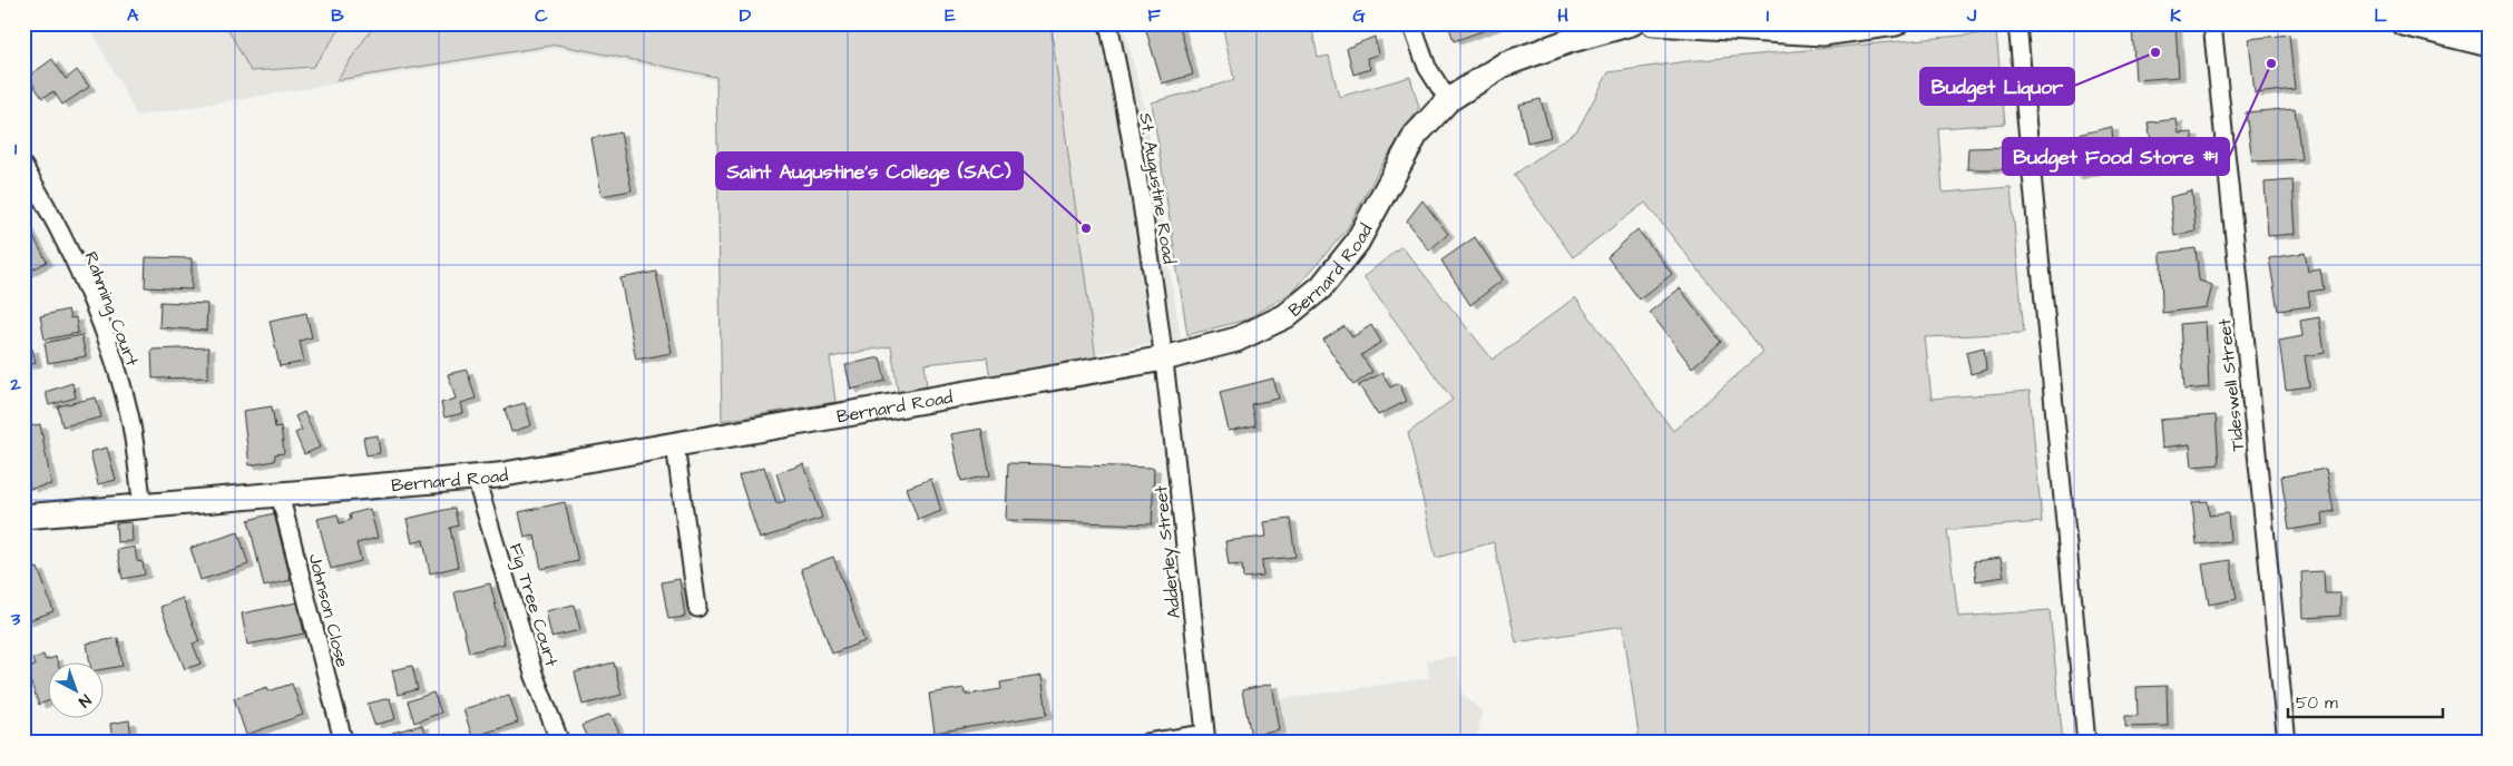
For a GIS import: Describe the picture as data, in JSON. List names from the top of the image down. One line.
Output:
{"streets":{"main road":["Bernard Road"],"street":["St. Augustine Road","Rahming Court","Tideswell Street","Adderley Street","Fig Tree Court","Johnson Close"]},"crossings":[["St. Augustine Road","Bernard Road"],["St. Augustine Road","Adderley Street"],["Bernard Road","Rahming Court"],["Bernard Road","Adderley Street"],["Bernard Road","Fig Tree Court"],["Bernard Road","Johnson Close"]],"places":["Budget Liquor","Budget Food Store #1","Saint Augustine's College (SAC)"],"scale_bar":"50 m","north":"bottom right","grid":{"columns":["A","B","C","D","E","F","G","H","I","J","K","L"],"rows":["1","2","3"]}}
